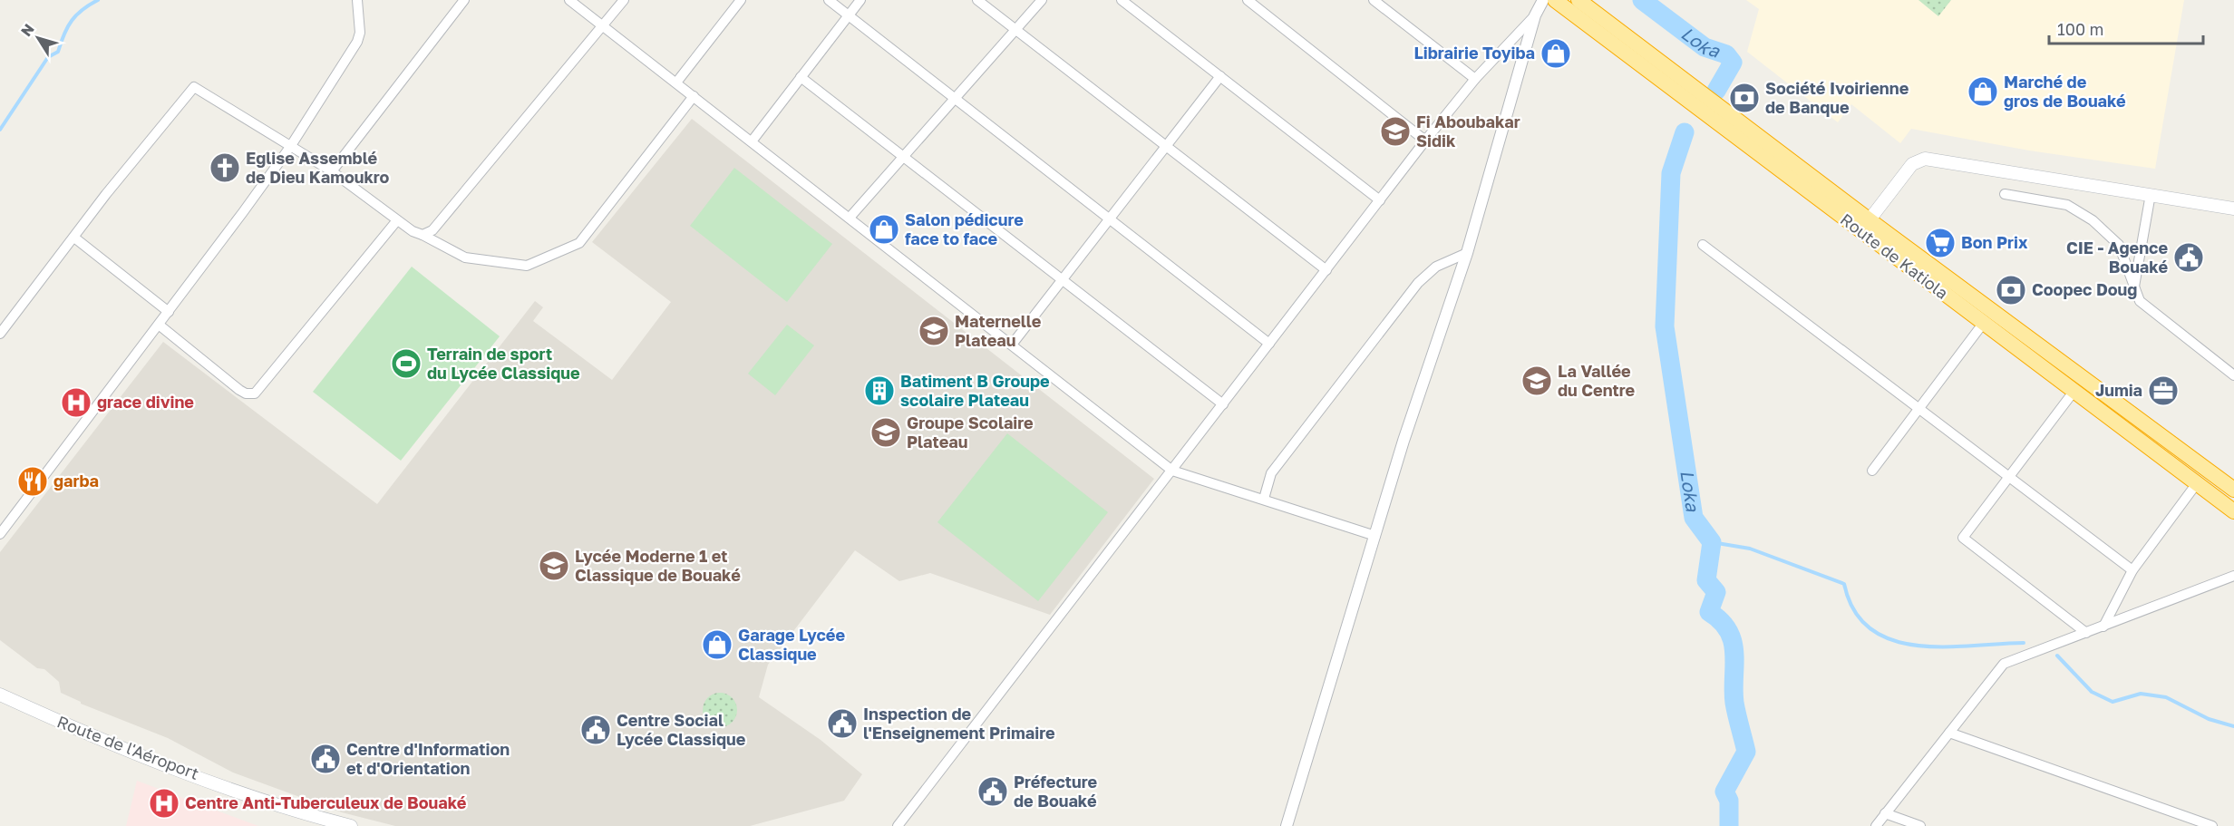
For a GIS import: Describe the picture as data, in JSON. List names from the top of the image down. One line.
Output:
{"streets":{"highway":["Route de Katiola"],"main road":["Route de l'Aéroport"]},"water":["Loka"],"places":{"shop":["Librairie Toyiba","Marché de gros de Bouaké","Salon pédicure face to face","Garage Lycée Classique"],"bank":["Société Ivoirienne de Banque","Coopec Doug"],"school or university":["Fi Aboubakar Sidik","Maternelle Plateau","La Vallée du Centre","Groupe Scolaire Plateau","Lycée Moderne 1 et Classique de Bouaké"],"church":["Eglise Assemblé de Dieu Kamoukro"],"supermarket":["Bon Prix"],"public building":["CIE - Agence Bouaké","Inspection de l'Enseignement Primaire","Centre Social Lycée Classique","Centre d'Information et d'Orientation","Préfecture de Bouaké"],"sports":["Terrain de sport du Lycée Classique"],"building":["Batiment B Groupe scolaire Plateau"],"office":["Jumia"],"hospital":["grace divine","Centre Anti-Tuberculeux de Bouaké"],"restaurant":["garba"]},"scale_bar":"100 m","north":"top left"}
